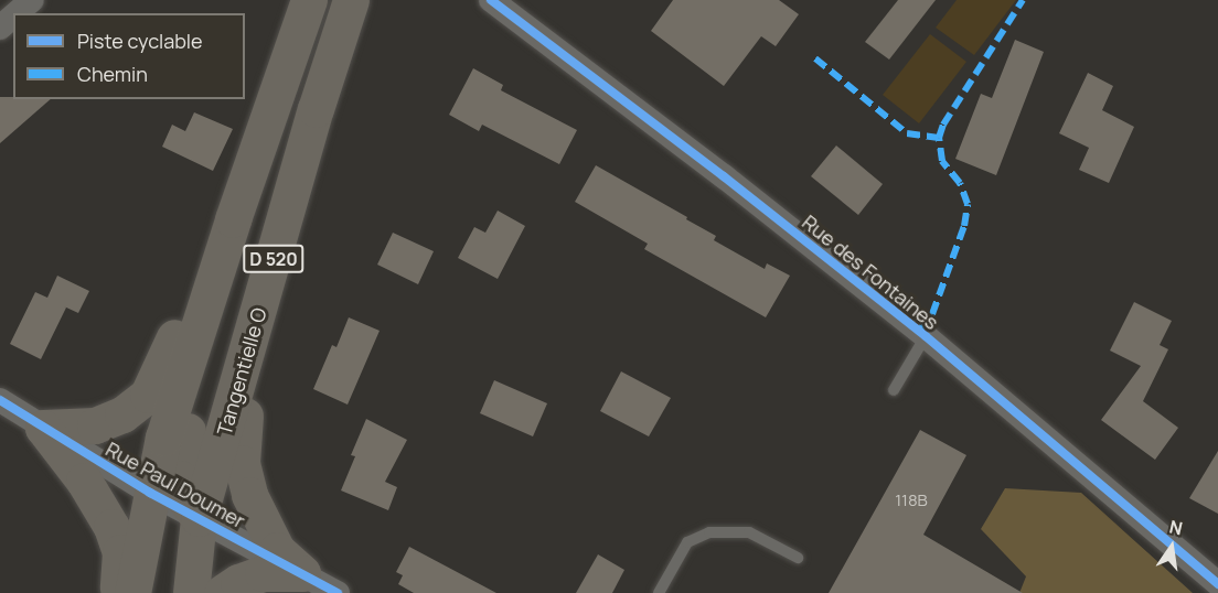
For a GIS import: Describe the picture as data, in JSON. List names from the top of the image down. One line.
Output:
{"streets":{"main road":["D 520","Tangentielle O"],"street":["Rue des Fontaines","Rue Paul Doumer"]},"crossings":[["D 520","Tangentielle O"],["D 520","Rue Paul Doumer"],["Tangentielle O","Rue Paul Doumer"]],"house_numbers":["118B"],"legend":["Piste cyclable","Chemin"],"north":"top"}
